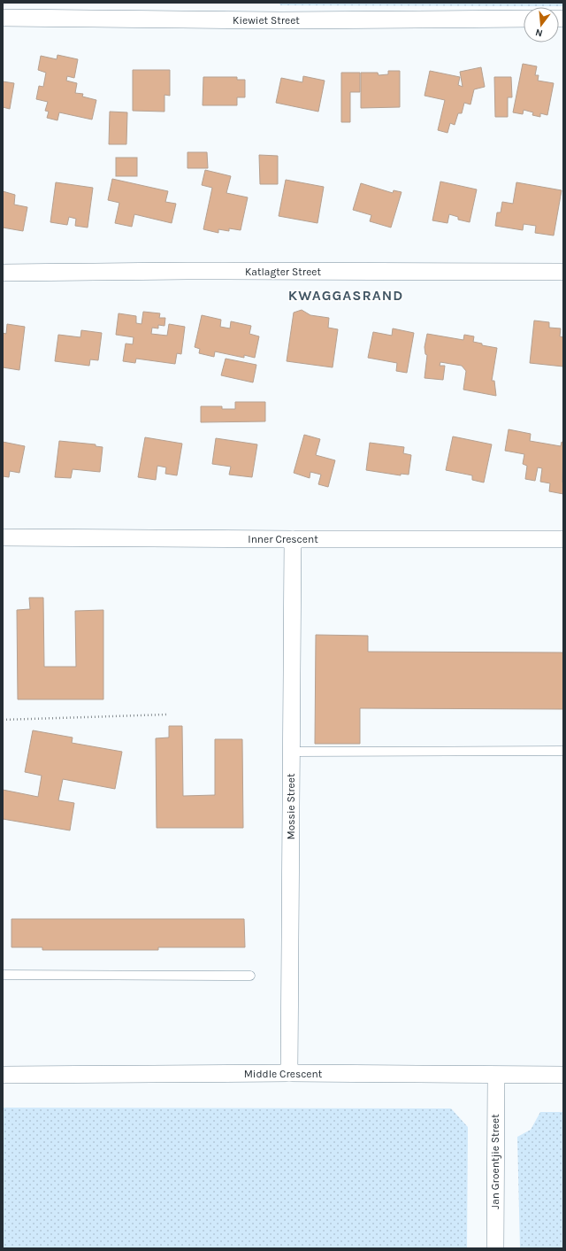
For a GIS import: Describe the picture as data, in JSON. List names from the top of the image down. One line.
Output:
{"streets":{"street":["Kiewiet Street","Katlagter Street","Inner Crescent","Mossie Street","Middle Crescent","Jan Groentjie Street"]},"crossings":[["Inner Crescent","Mossie Street"],["Mossie Street","Middle Crescent"],["Middle Crescent","Jan Groentjie Street"]],"districts":["KWAGGASRAND"],"north":"bottom"}
